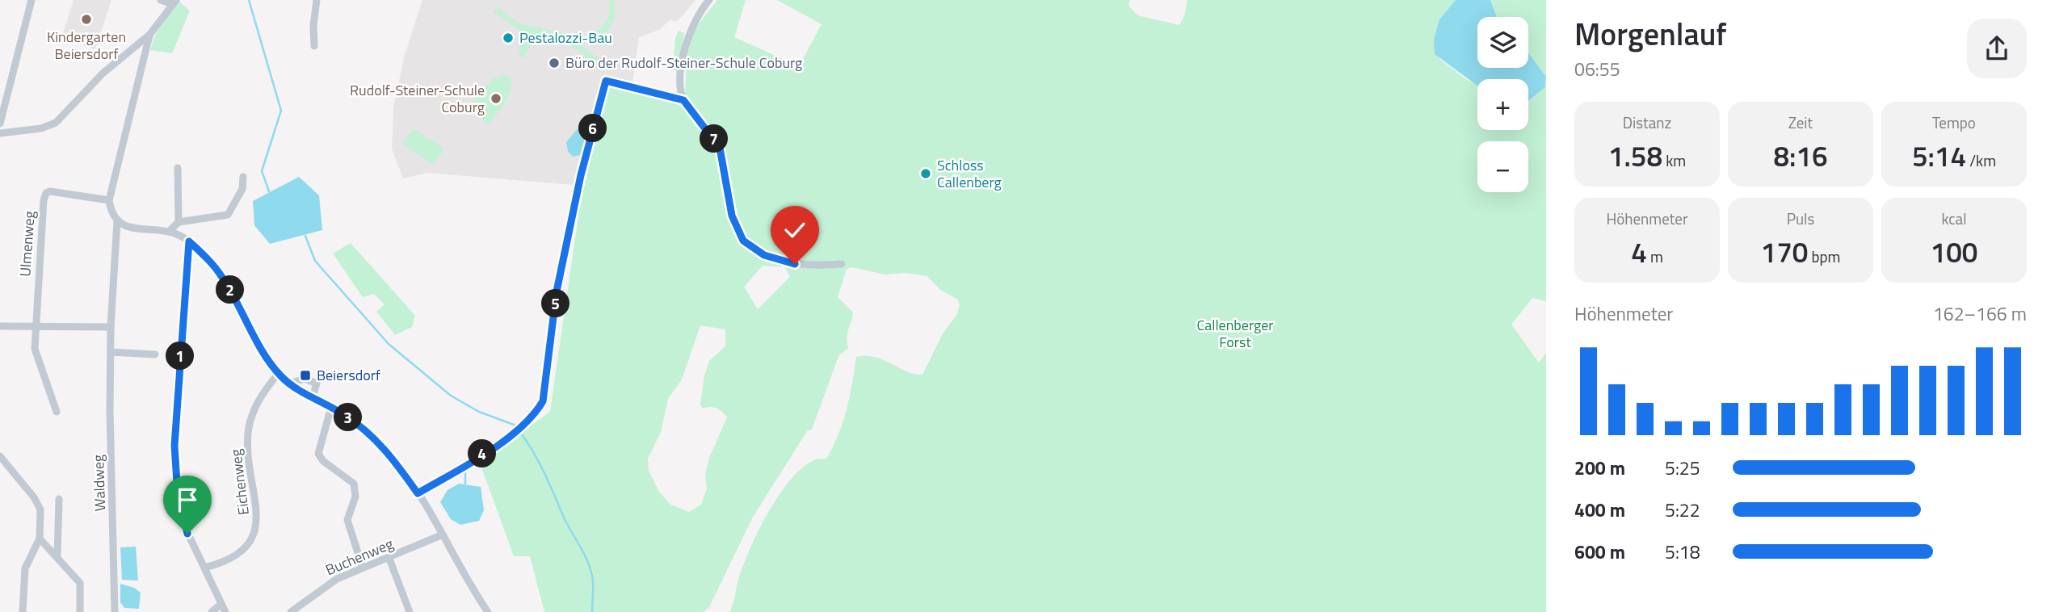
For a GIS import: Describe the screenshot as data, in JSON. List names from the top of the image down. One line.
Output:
{"streets":{"street":["Ulmenweg","Eichenweg","Waldweg","Buchenweg"]},"parks":["Callenberger Forst"],"places":{"other":["Kindergarten Beiersdorf","Pestalozzi-Bau","Büro der Rudolf-Steiner-Schule Coburg","Rudolf-Steiner-Schule Coburg","Schloss Callenberg"],"transit":["Beiersdorf"]},"page":{"heading":["Morgenlauf","06:55"],"map_buttons":["+","−"],"stats":[["Distanz","1.58 km"],["Zeit","8:16"],["Tempo","5:14 /km"],["Höhenmeter","4 m"],["Puls","170 bpm"],["kcal","100"]],"pins":["6","7","2","5","1","3","4"],"chart":["Höhenmeter","162–166 m"],"list":[{"name":"200 m","note":"5:25"},{"name":"400 m","note":"5:22"},{"name":"600 m","note":"5:18"}]}}
